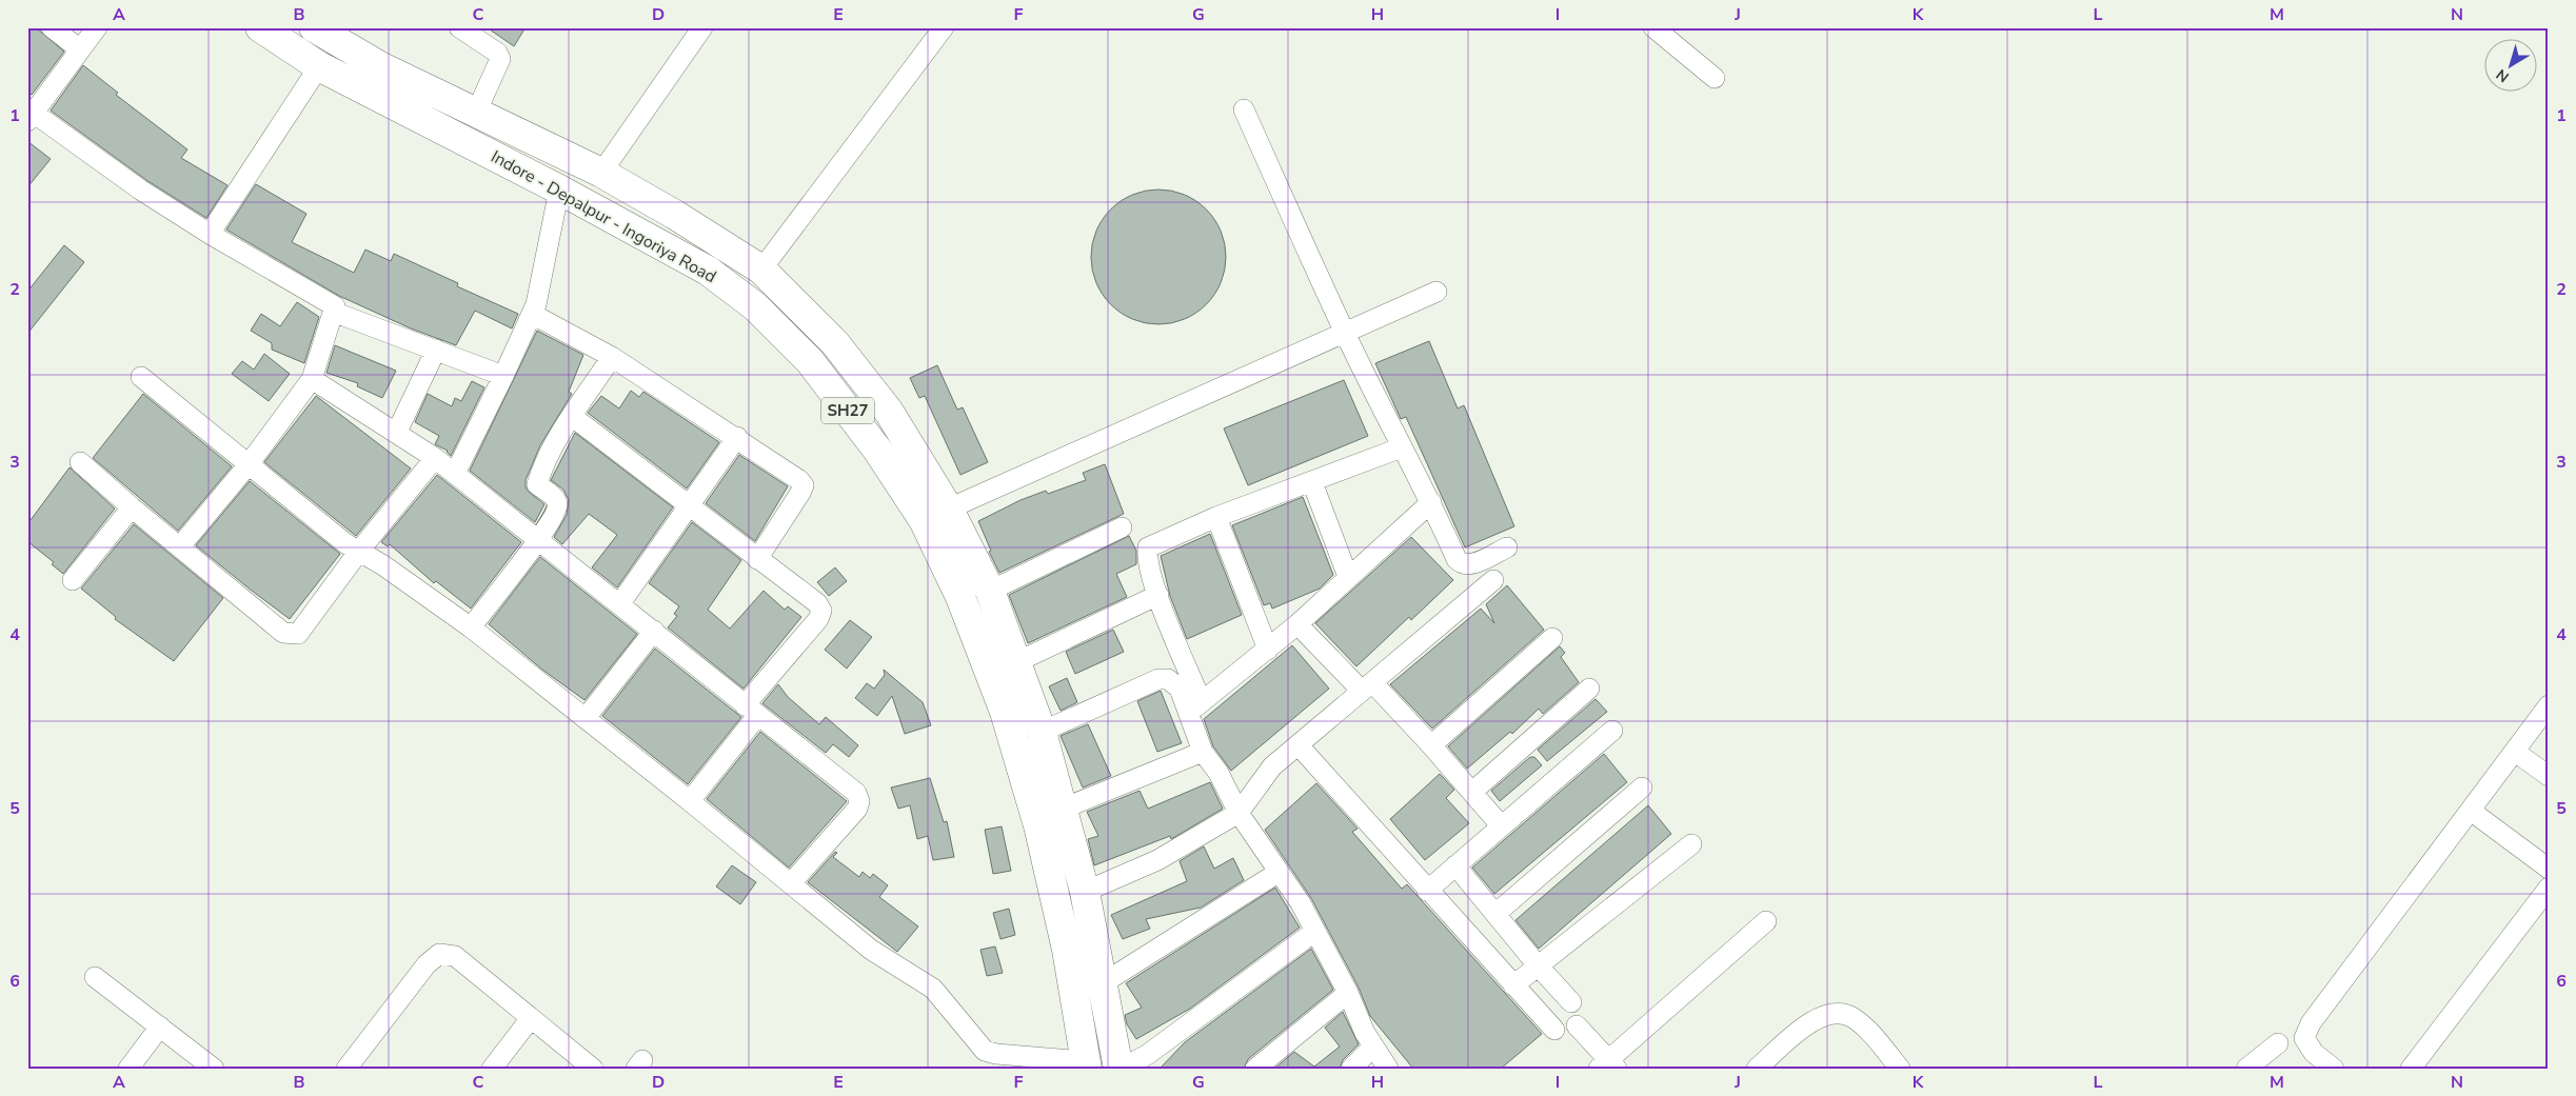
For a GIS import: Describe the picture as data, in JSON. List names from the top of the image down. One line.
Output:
{"streets":{"main road":["Indore - Depalpur - Ingoriya Road","SH27"]},"north":"bottom left","grid":{"columns":["A","B","C","D","E","F","G","H","I","J","K","L","M","N"],"rows":["1","2","3","4","5","6"]}}
